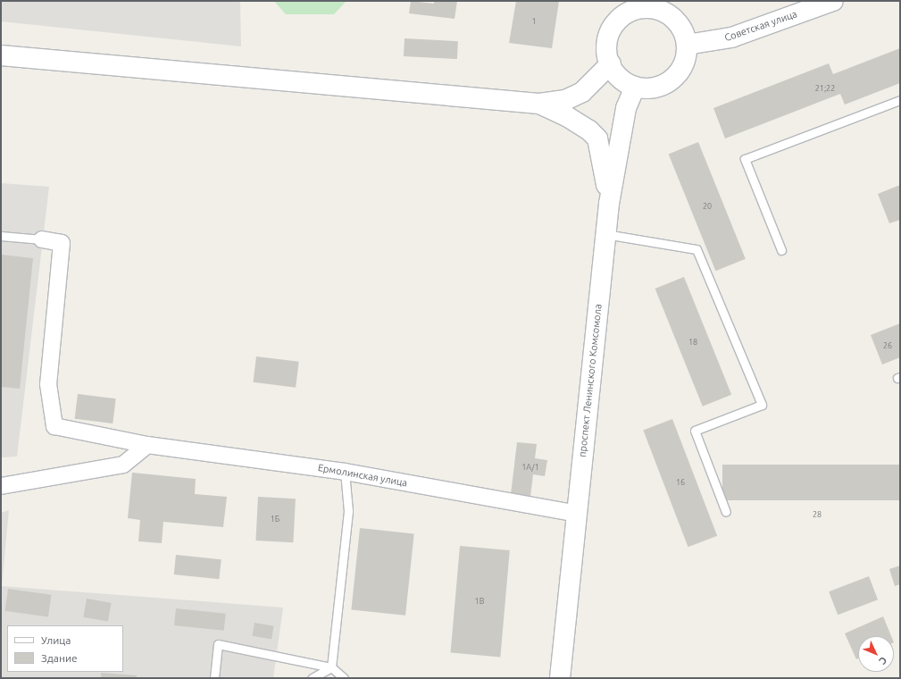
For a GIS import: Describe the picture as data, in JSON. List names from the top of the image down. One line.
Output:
{"streets":{"main road":["Советская улица","проспект Ленинского Комсомола"],"street":["Ермолинская улица"]},"crossings":[["Советская улица","проспект Ленинского Комсомола"],["проспект Ленинского Комсомола","Ермолинская улица"]],"house_numbers":["1","21;22","20","18","26","1А/1","16","28","1Б","1В"],"legend":["Улица","Здание"],"north":"bottom right"}
